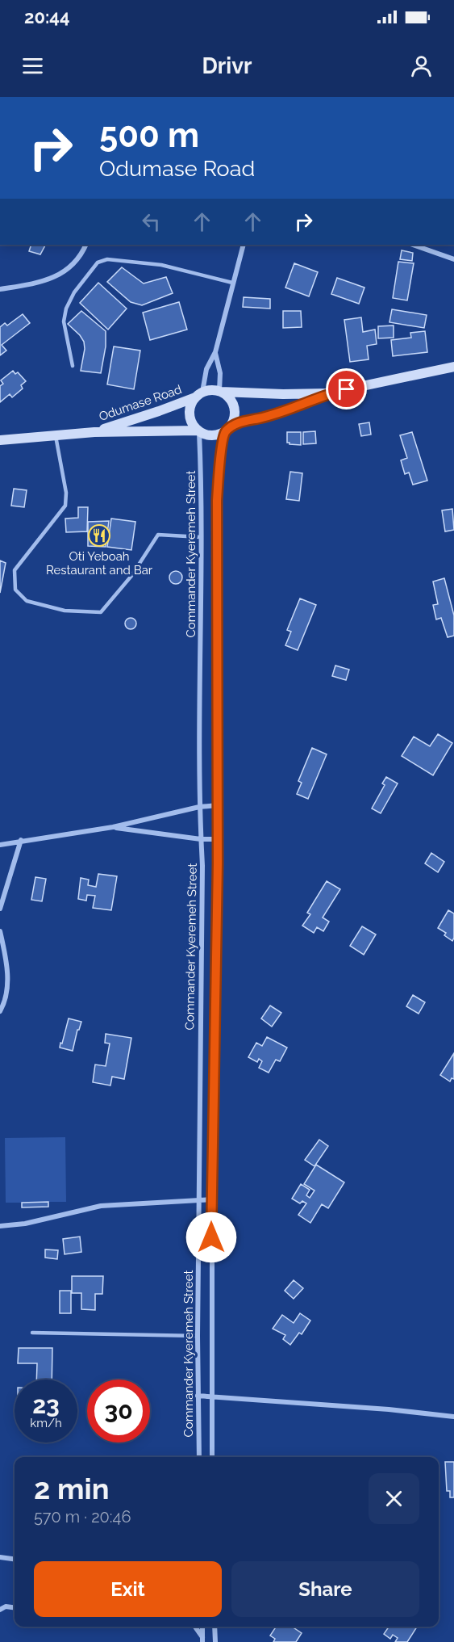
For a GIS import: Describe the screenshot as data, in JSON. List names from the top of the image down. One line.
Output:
{"streets":{"main road":["Odumase Road"],"street":["Commander Kyeremeh Street"]},"crossings":[["Odumase Road","Commander Kyeremeh Street"]],"places":{"restaurant":["Oti Yeboah Restaurant and Bar"]},"page":{"status":"20:44","header":"Drivr","turn":["500 m","Odumase Road"],"speed":"23 km/h","limit":"30","heading":["2 min","570 m · 20:46"],"buttons":["Exit","Share"]}}
